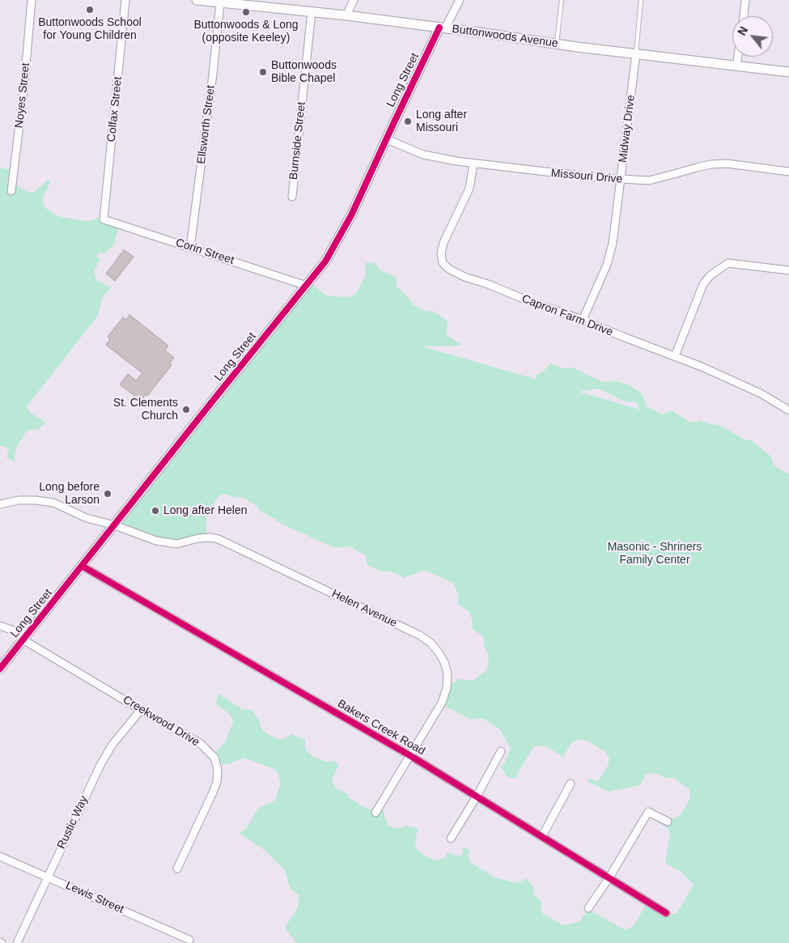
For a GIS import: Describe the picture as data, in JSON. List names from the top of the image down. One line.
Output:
{"streets":{"street":["Buttonwoods Avenue","Long Street","Noyes Street","Colfax Street","Ellsworth Street","Midway Drive","Burnside Street","Missouri Drive","Corin Street","Capron Farm Drive","Helen Avenue","Creekwood Drive","Bakers Creek Road","Rustic Way","Lewis Street"]},"crossings":[["Buttonwoods Avenue","Long Street"],["Buttonwoods Avenue","Ellsworth Street"],["Buttonwoods Avenue","Midway Drive"],["Buttonwoods Avenue","Burnside Street"],["Long Street","Missouri Drive"],["Long Street","Corin Street"],["Long Street","Helen Avenue"],["Long Street","Creekwood Drive"],["Long Street","Bakers Creek Road"],["Colfax Street","Corin Street"],["Ellsworth Street","Corin Street"],["Midway Drive","Missouri Drive"],["Midway Drive","Capron Farm Drive"],["Missouri Drive","Capron Farm Drive"],["Helen Avenue","Bakers Creek Road"],["Creekwood Drive","Rustic Way"],["Rustic Way","Lewis Street"]],"parks":["Masonic - Shriners Family Center"],"places":["Buttonwoods School for Young Children","Buttonwoods & Long (opposite Keeley)","Buttonwoods Bible Chapel","Long after Missouri","St. Clements Church","Long before Larson","Long after Helen"],"north":"top left"}
